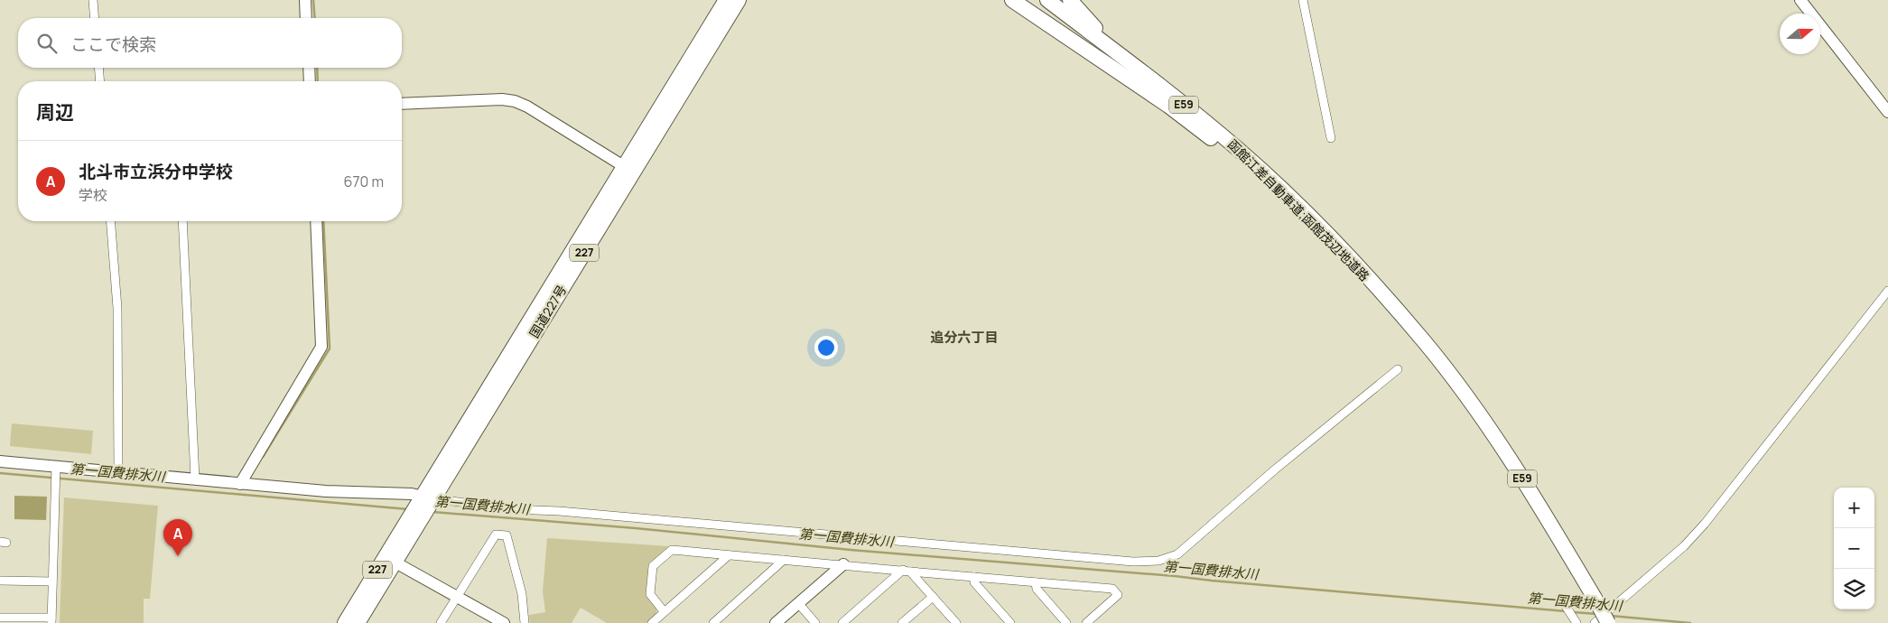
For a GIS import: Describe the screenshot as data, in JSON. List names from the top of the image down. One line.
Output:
{"streets":{"highway":["E59","函館江差自動車道;函館茂辺地道路","227","国道227号"]},"districts":["追分六丁目"],"water":["第一国費排水川"],"north":"right","page":{"search":"ここで検索","heading":"周辺","list":[{"mark":"A","name":"北斗市立浜分中学校","note":"学校","value":"670 m"}],"map_buttons":["+","−"],"pins":"A"}}
